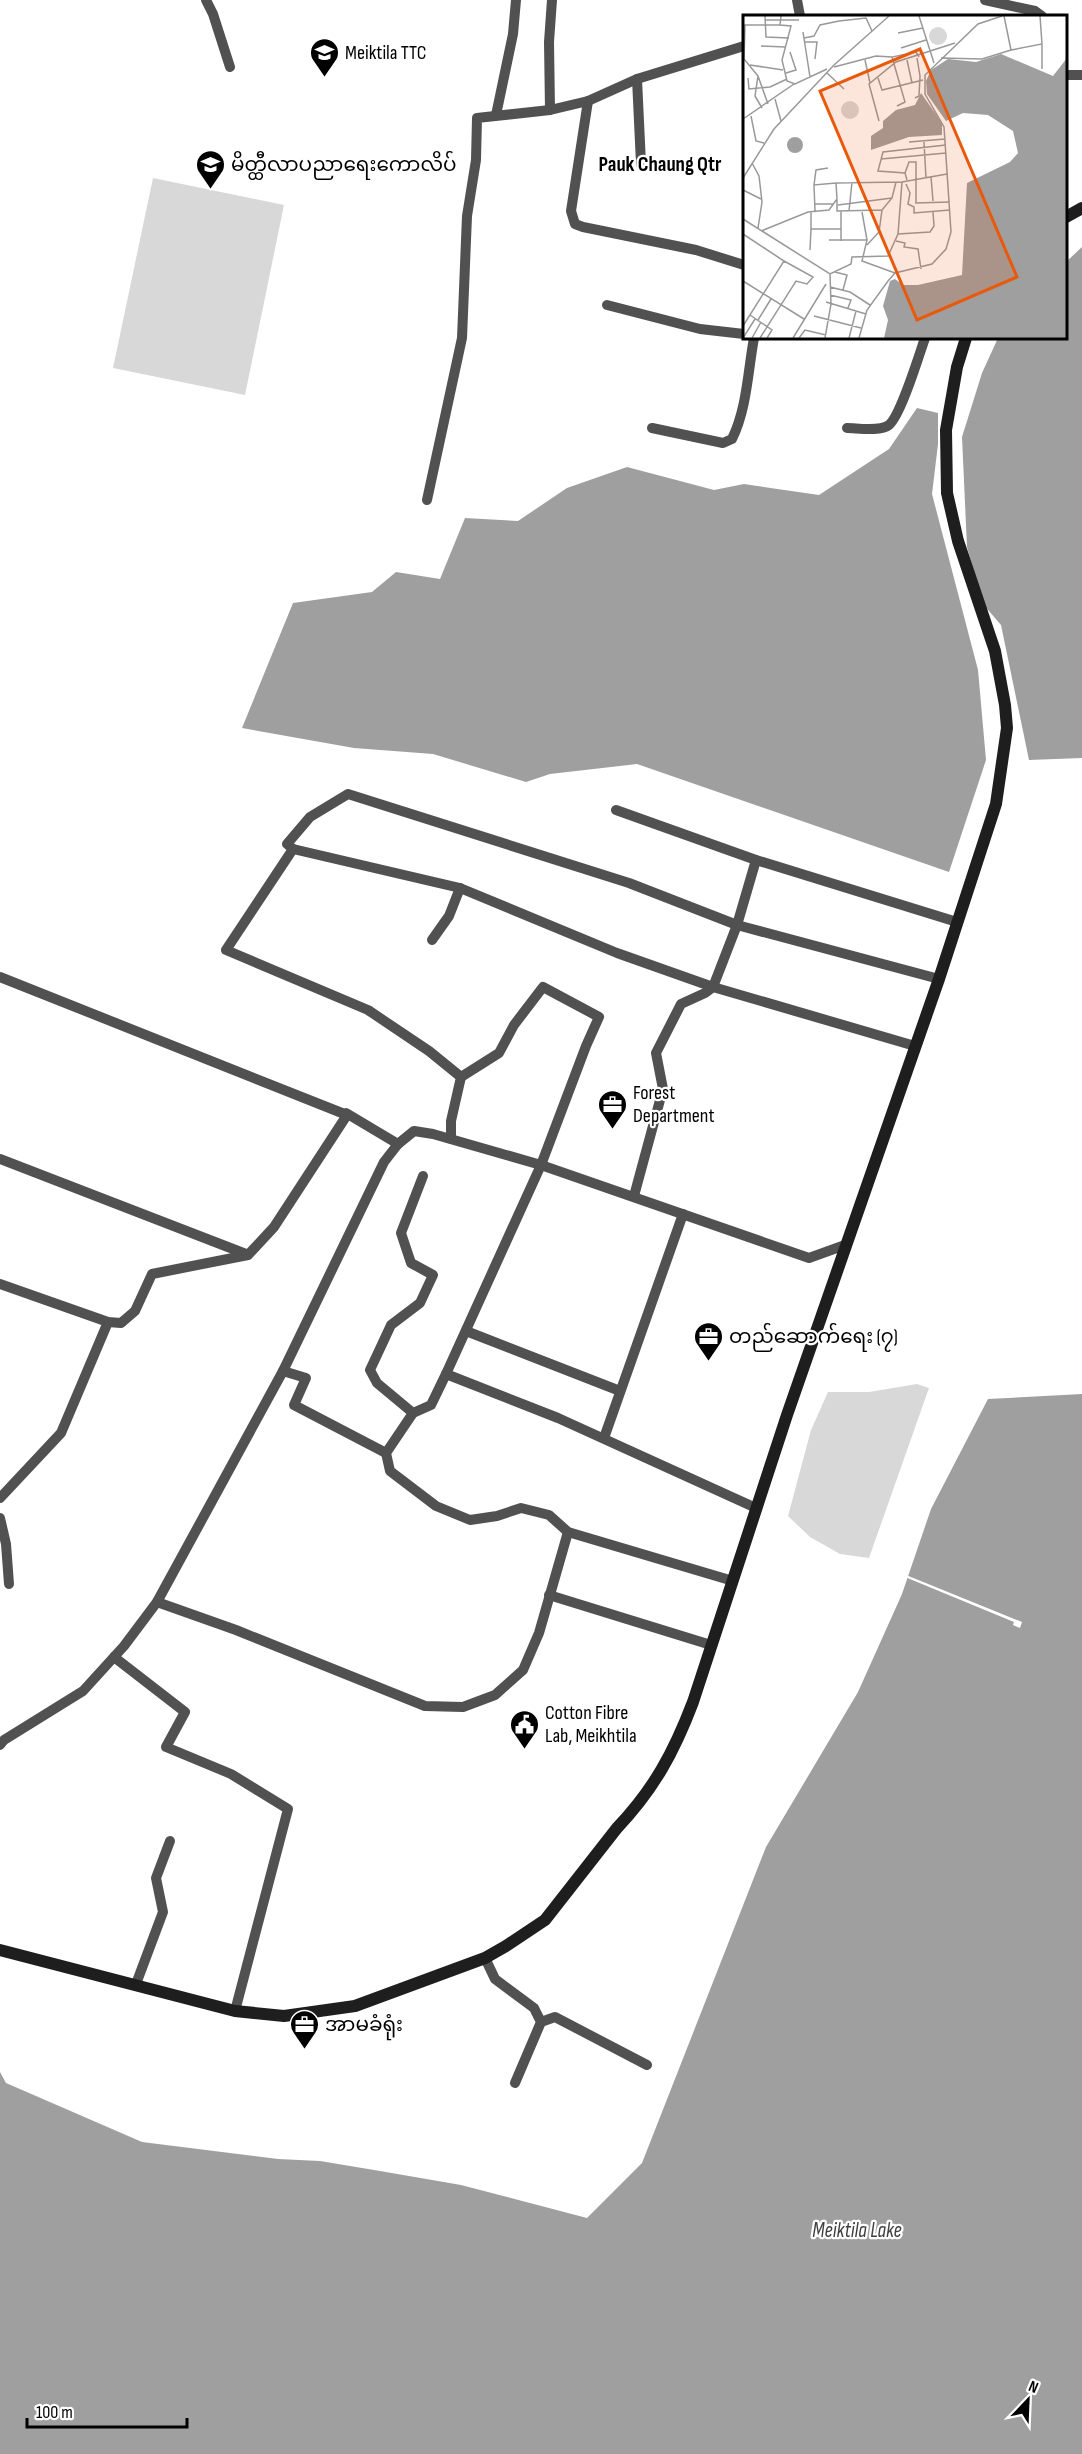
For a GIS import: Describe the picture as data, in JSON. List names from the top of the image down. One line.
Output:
{"districts":["Pauk Chaung Qtr"],"water":["Meiktila Lake"],"places":{"school or university":["Meiktila TTC","မိတ္ထီလာပညာရေးကောလိပ်"],"office":["Forest Department","တည်ဆောက်ရေး (၇)","အာမခံရုံး"],"public building":["Cotton Fibre Lab, Meikhtila"]},"scale_bar":"100 m","north":"top right"}
